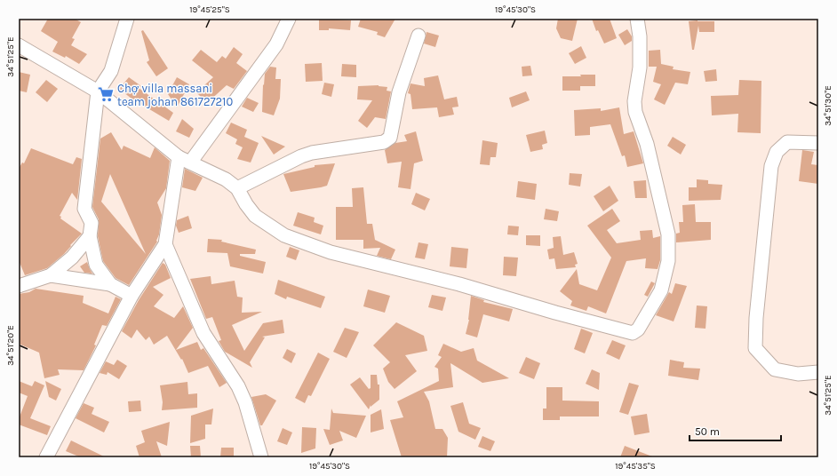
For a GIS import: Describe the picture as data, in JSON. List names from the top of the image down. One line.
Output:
{"places":{"supermarket":["Chợ villa massani team johan 861727210"]},"scale_bar":"50 m","coordinates":["19°45'25\"S","19°45'30\"S","34°51'25\"E","34°51'30\"E","34°51'20\"E","19°45'35\"S"]}
